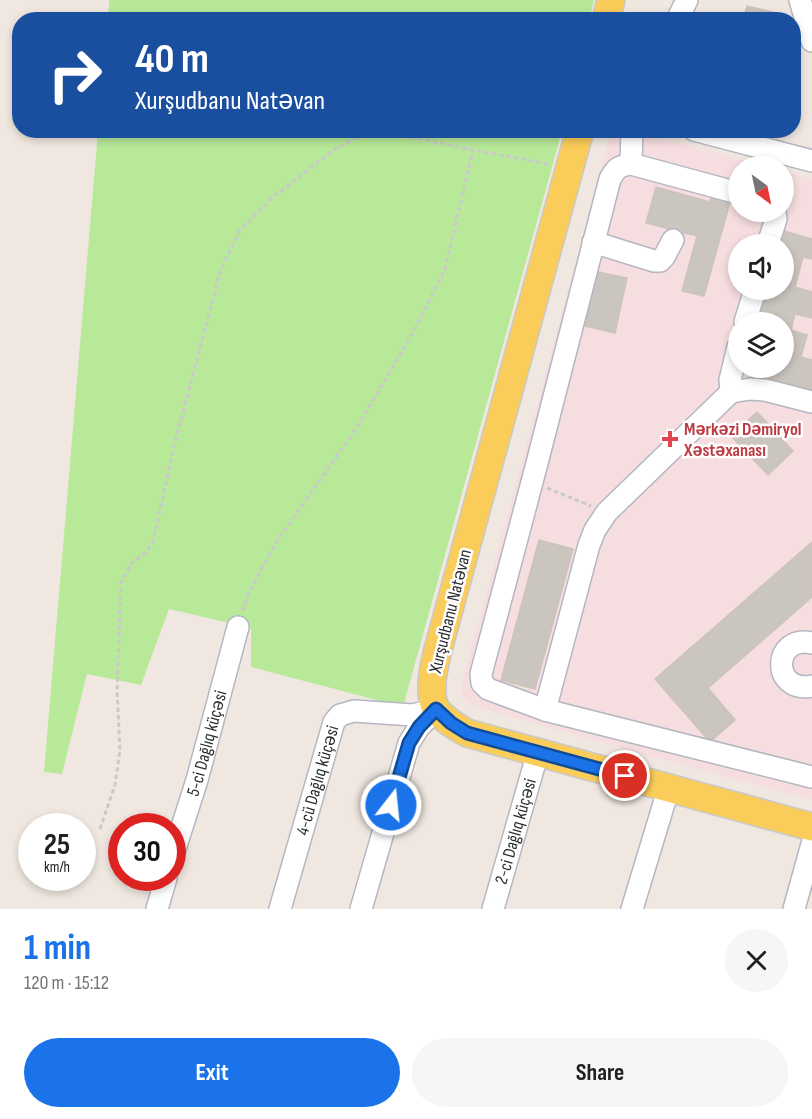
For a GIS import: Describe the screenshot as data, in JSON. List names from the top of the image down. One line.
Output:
{"streets":{"main road":["Xurşudbanu Natəvan"],"street":["5-ci Dağlıq küçəsi","4-cü Dağlıq küçəsi","2-ci Dağlıq küçəsi"]},"crossings":[["Xurşudbanu Natəvan","4-cü Dağlıq küçəsi"]],"places":{"health":["Mərkəzi Dəmiryol Xəstəxanası"]},"north":"bottom right","page":{"turn":["40 m","Xurşudbanu Natəvan"],"speed":"25 km/h","limit":"30","heading":["1 min","120 m · 15:12"],"buttons":["Exit","Share"]}}
